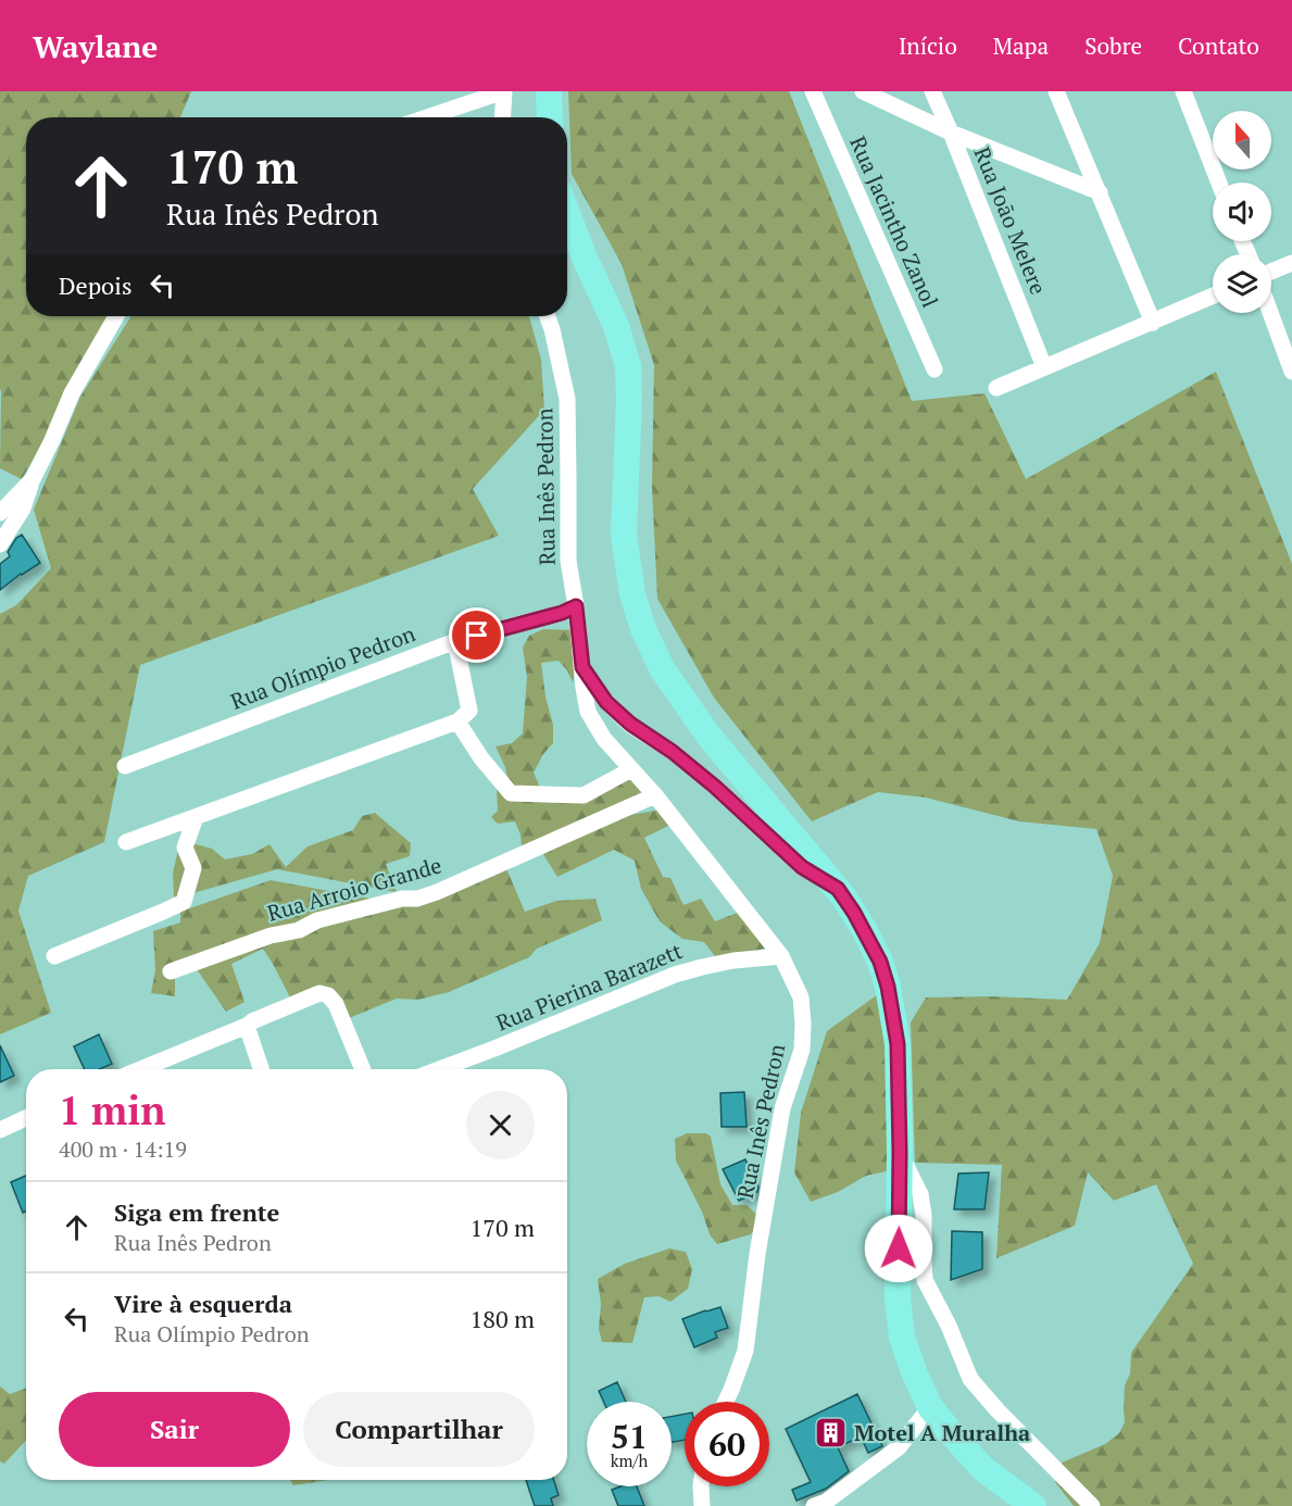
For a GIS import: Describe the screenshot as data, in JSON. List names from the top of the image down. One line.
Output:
{"streets":{"street":["Rua João Melere","Rua Jacintho Zanol","Rua Inês Pedron","Rua Olímpio Pedron","Rua Arroio Grande","Rua Pierina Barazett"]},"crossings":[["Rua Inês Pedron","Rua Olímpio Pedron"],["Rua Inês Pedron","Rua Arroio Grande"],["Rua Inês Pedron","Rua Pierina Barazett"]],"places":{"building":["Motel A Muralha"]},"north":"top","page":{"header":"Waylane","nav":["Início","Mapa","Sobre","Contato"],"turn":["170 m","Rua Inês Pedron"],"then":"Depois","heading":["1 min","400 m · 14:19"],"list":[{"name":"Siga em frente","note":"Rua Inês Pedron","value":"170 m"},{"name":"Vire à esquerda","note":"Rua Olímpio Pedron","value":"180 m"}],"buttons":["Sair","Compartilhar"],"speed":"51 km/h","limit":"60"}}
